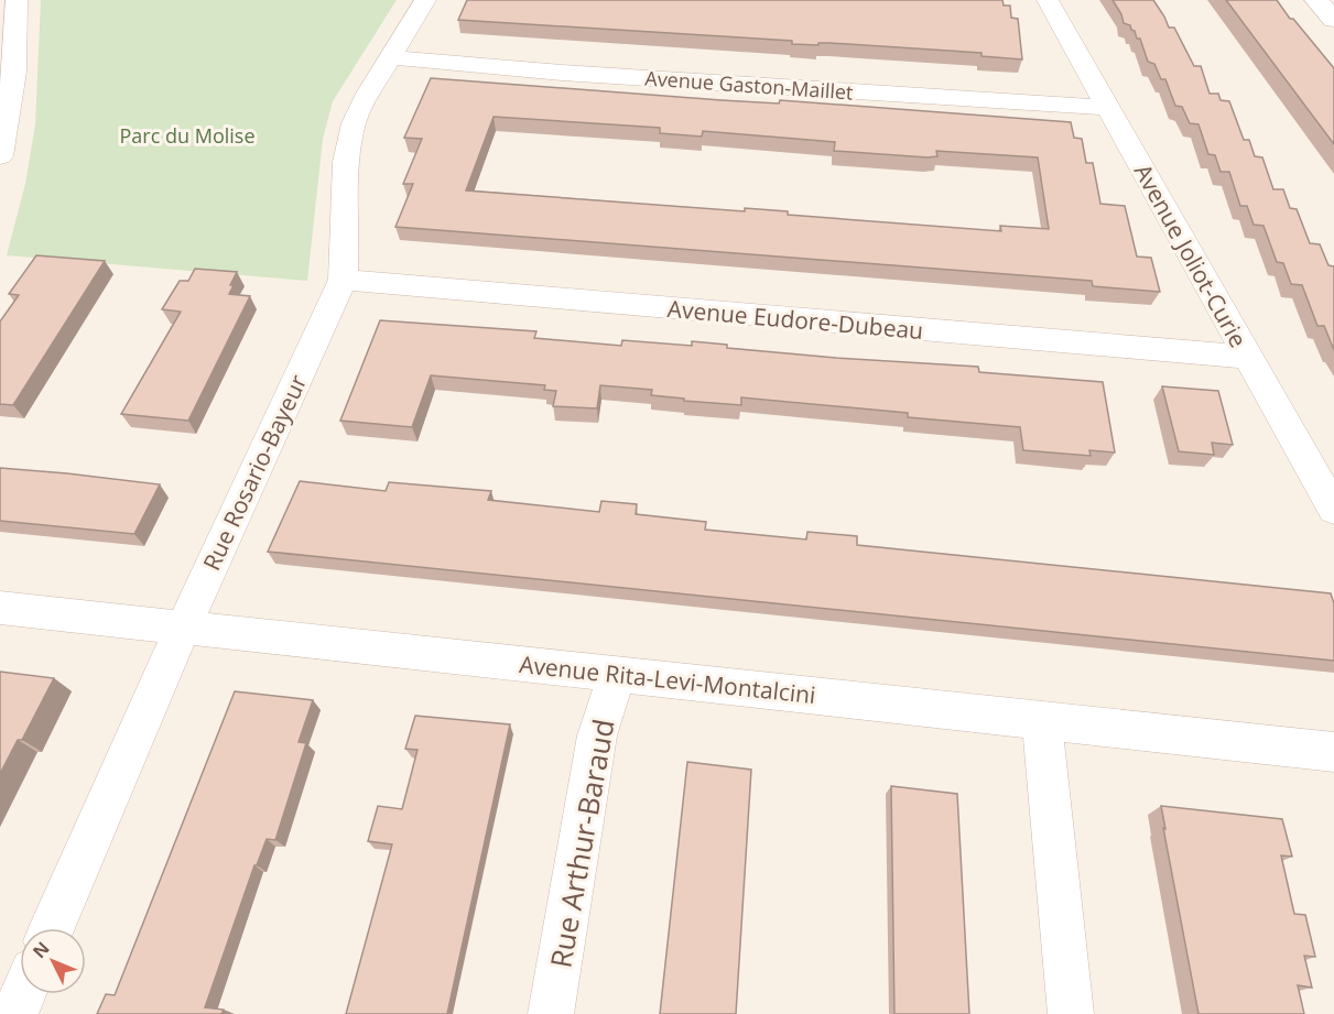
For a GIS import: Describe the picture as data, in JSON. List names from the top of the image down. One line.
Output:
{"streets":{"street":["Avenue Gaston-Maillet","Avenue Joliot-Curie","Avenue Eudore-Dubeau","Rue Rosario-Bayeur","Avenue Rita-Levi-Montalcini","Rue Arthur-Baraud"]},"crossings":[["Avenue Gaston-Maillet","Avenue Joliot-Curie"],["Avenue Gaston-Maillet","Rue Rosario-Bayeur"],["Avenue Joliot-Curie","Avenue Eudore-Dubeau"],["Avenue Eudore-Dubeau","Rue Rosario-Bayeur"],["Rue Rosario-Bayeur","Avenue Rita-Levi-Montalcini"],["Avenue Rita-Levi-Montalcini","Rue Arthur-Baraud"]],"parks":["Parc du Molise"],"north":"top left"}
